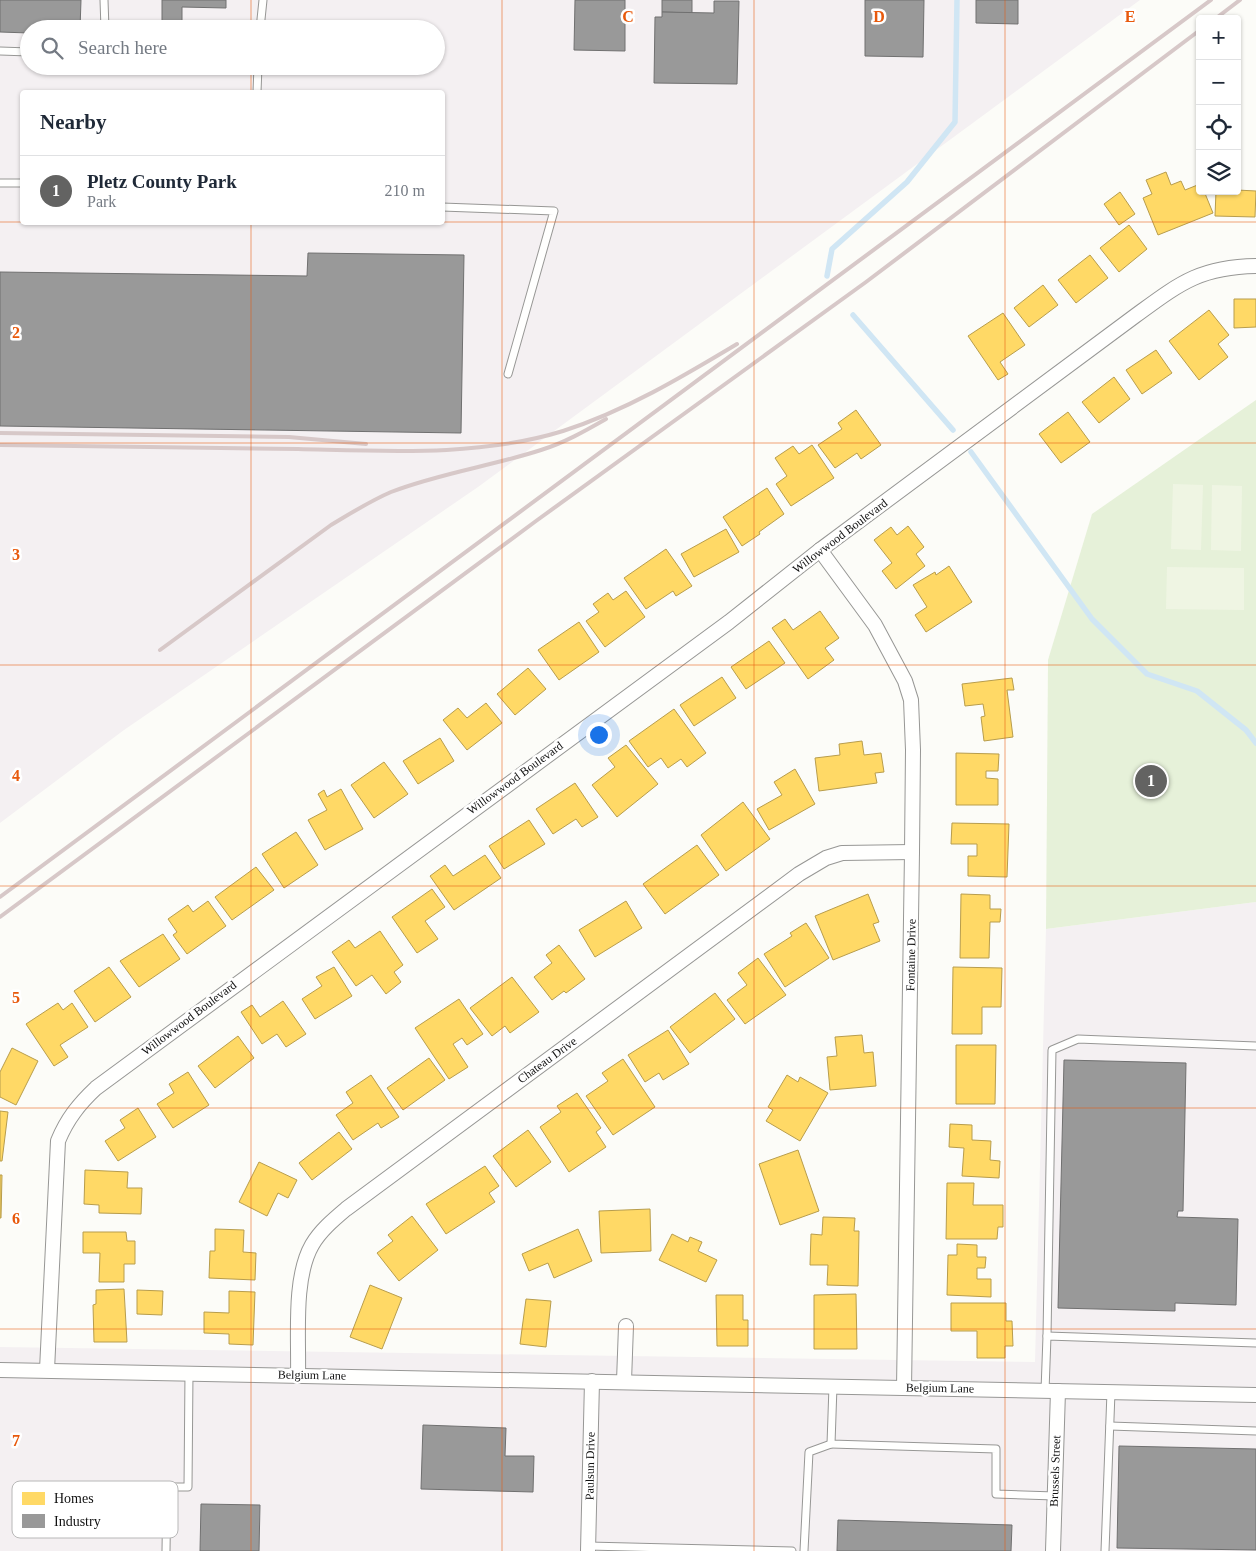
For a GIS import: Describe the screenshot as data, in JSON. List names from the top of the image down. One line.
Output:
{"streets":{"street":["Willowwood Boulevard","Fontaine Drive","Chateau Drive","Belgium Lane","Paulsun Drive","Brussels Street"]},"crossings":[["Willowwood Boulevard","Fontaine Drive"],["Willowwood Boulevard","Belgium Lane"],["Fontaine Drive","Chateau Drive"],["Fontaine Drive","Belgium Lane"],["Chateau Drive","Belgium Lane"],["Belgium Lane","Paulsun Drive"],["Belgium Lane","Brussels Street"]],"legend":["Homes","Industry"],"page":{"map_buttons":["+","−"],"search":"Search here","heading":"Nearby","list":[{"mark":"1","name":"Pletz County Park","note":"Park","value":"210 m"}],"pins":"1"},"grid":{"columns":["C","D","E"],"rows":["2","3","4","5","6","7"]}}
